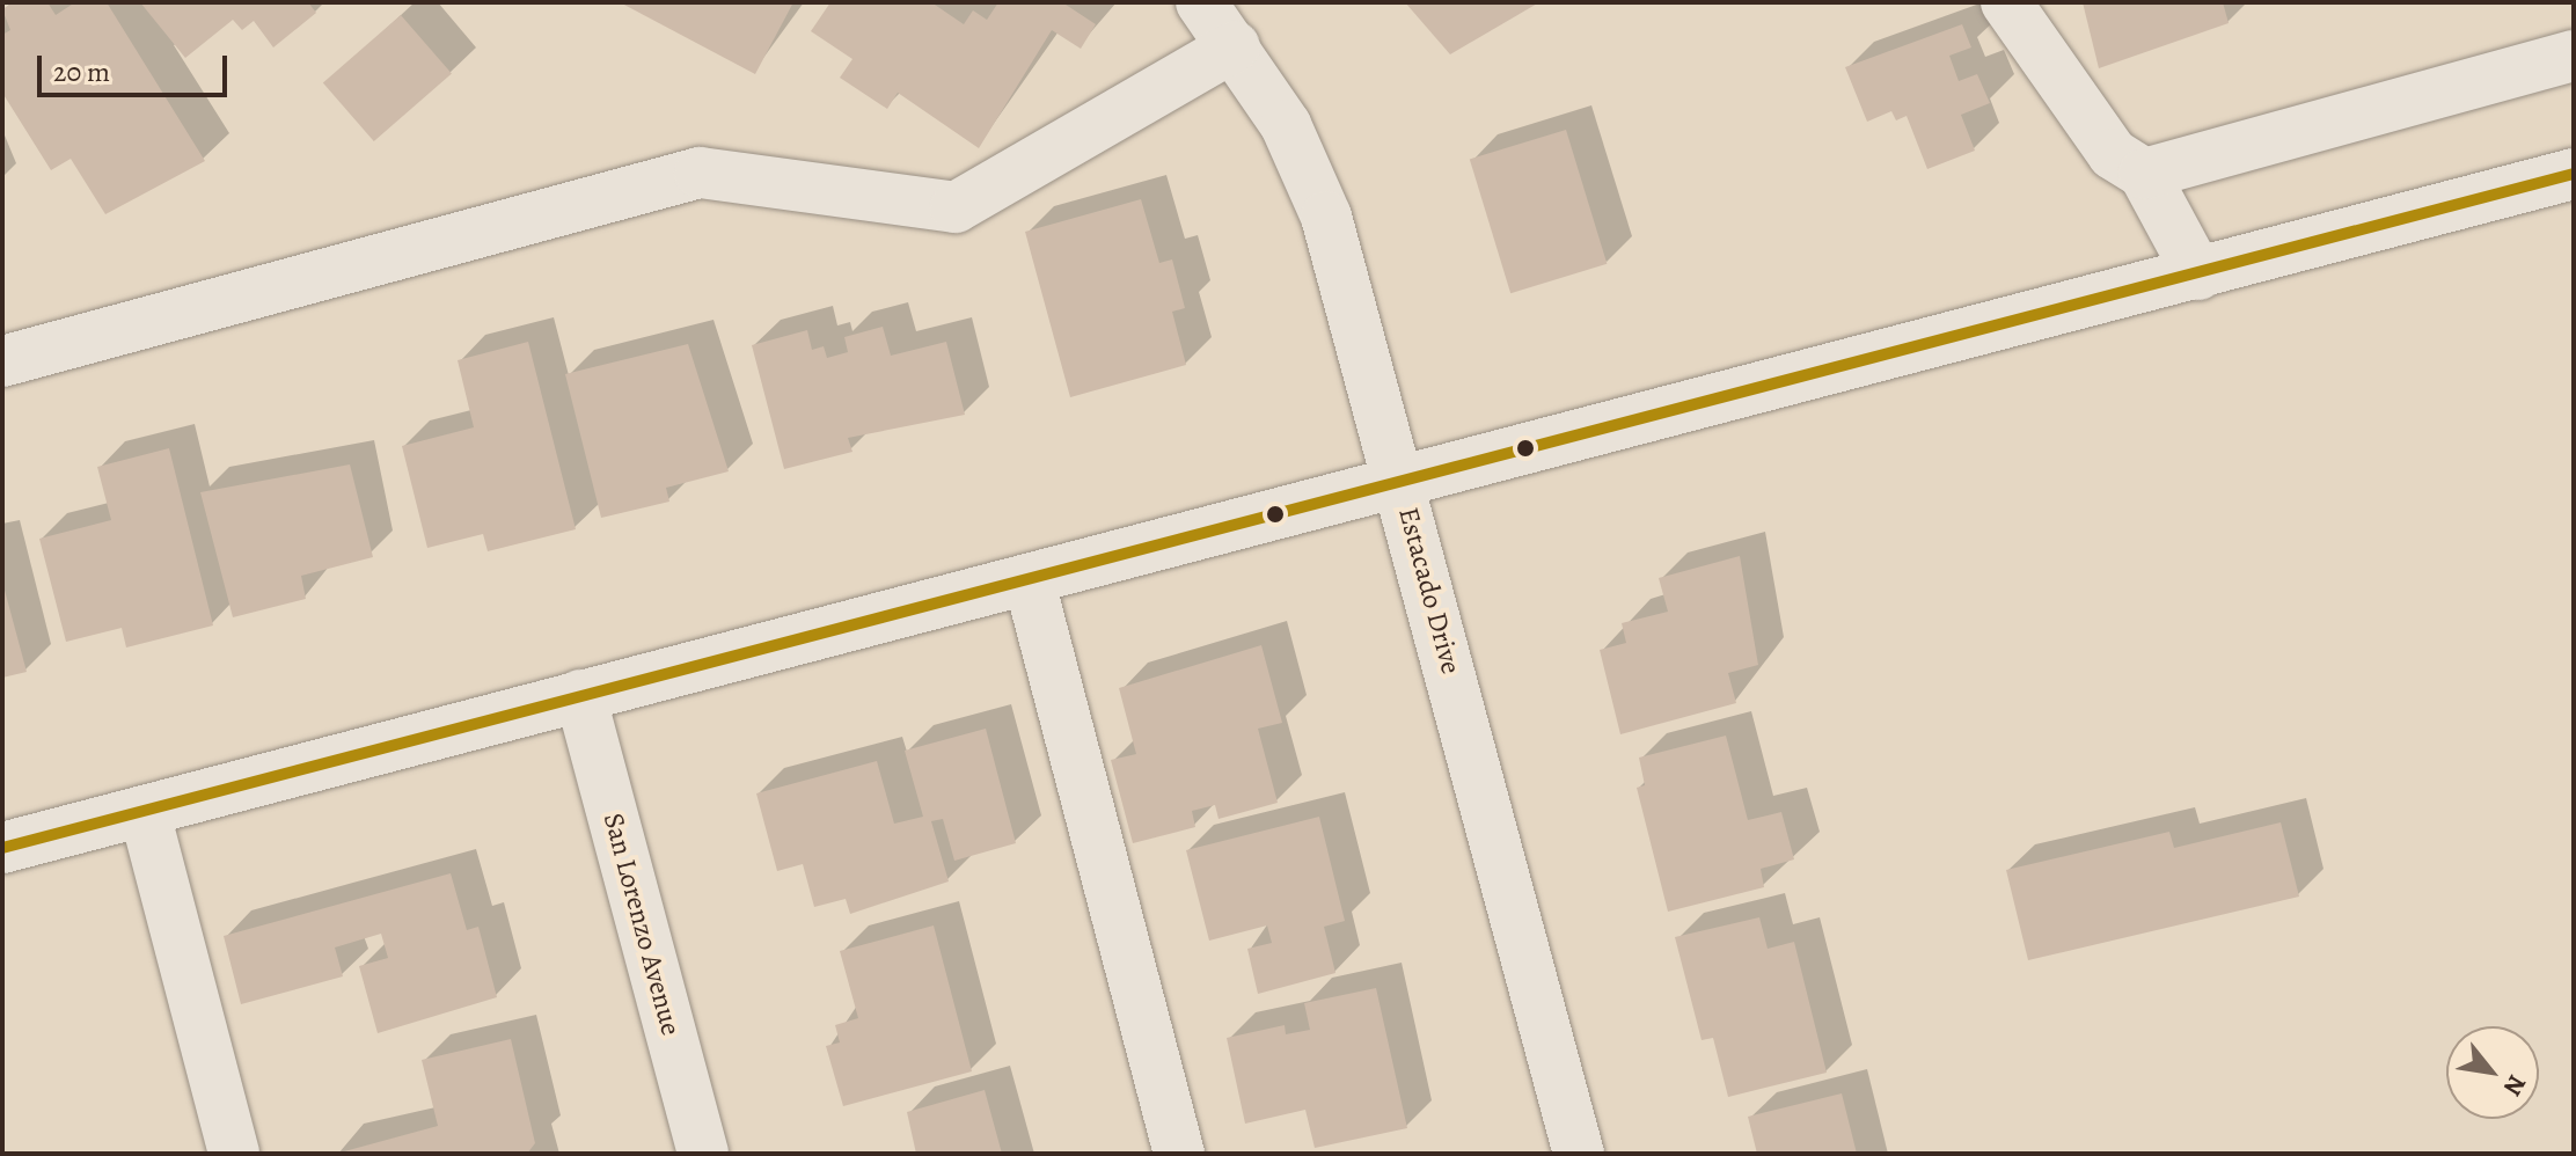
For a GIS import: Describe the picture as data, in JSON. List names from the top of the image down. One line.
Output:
{"streets":{"street":["Estacado Drive","San Lorenzo Avenue"]},"scale_bar":"20 m","north":"bottom right"}
